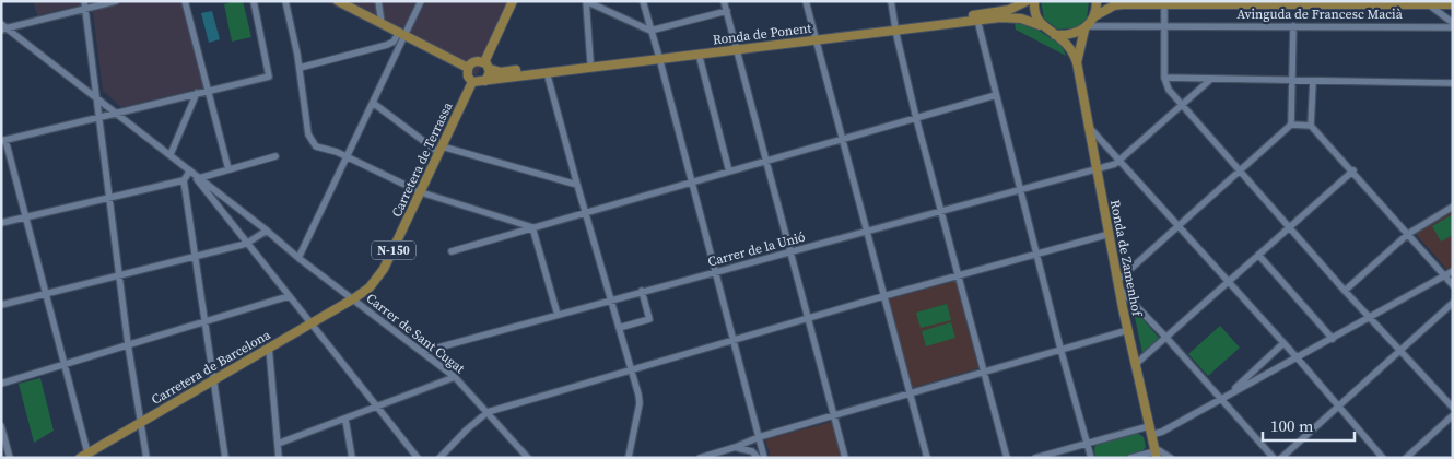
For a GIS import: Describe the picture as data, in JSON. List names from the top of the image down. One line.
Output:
{"streets":{"main road":["Avinguda de Francesc Macià","Ronda de Ponent","Carretera de Terrassa","N-150","Ronda de Zamenhof","Carretera de Barcelona"],"street":["Carrer de la Unió","Carrer de Sant Cugat"]},"crossings":[["Avinguda de Francesc Macià","Ronda de Zamenhof"],["Ronda de Ponent","Carretera de Terrassa"],["Ronda de Ponent","Ronda de Zamenhof"],["Carretera de Terrassa","Carrer de Sant Cugat"],["Carretera de Terrassa","Carretera de Barcelona"],["Carrer de la Unió","Ronda de Zamenhof"],["Carrer de la Unió","Carrer de Sant Cugat"],["Carrer de Sant Cugat","Carretera de Barcelona"]],"scale_bar":"100 m"}
